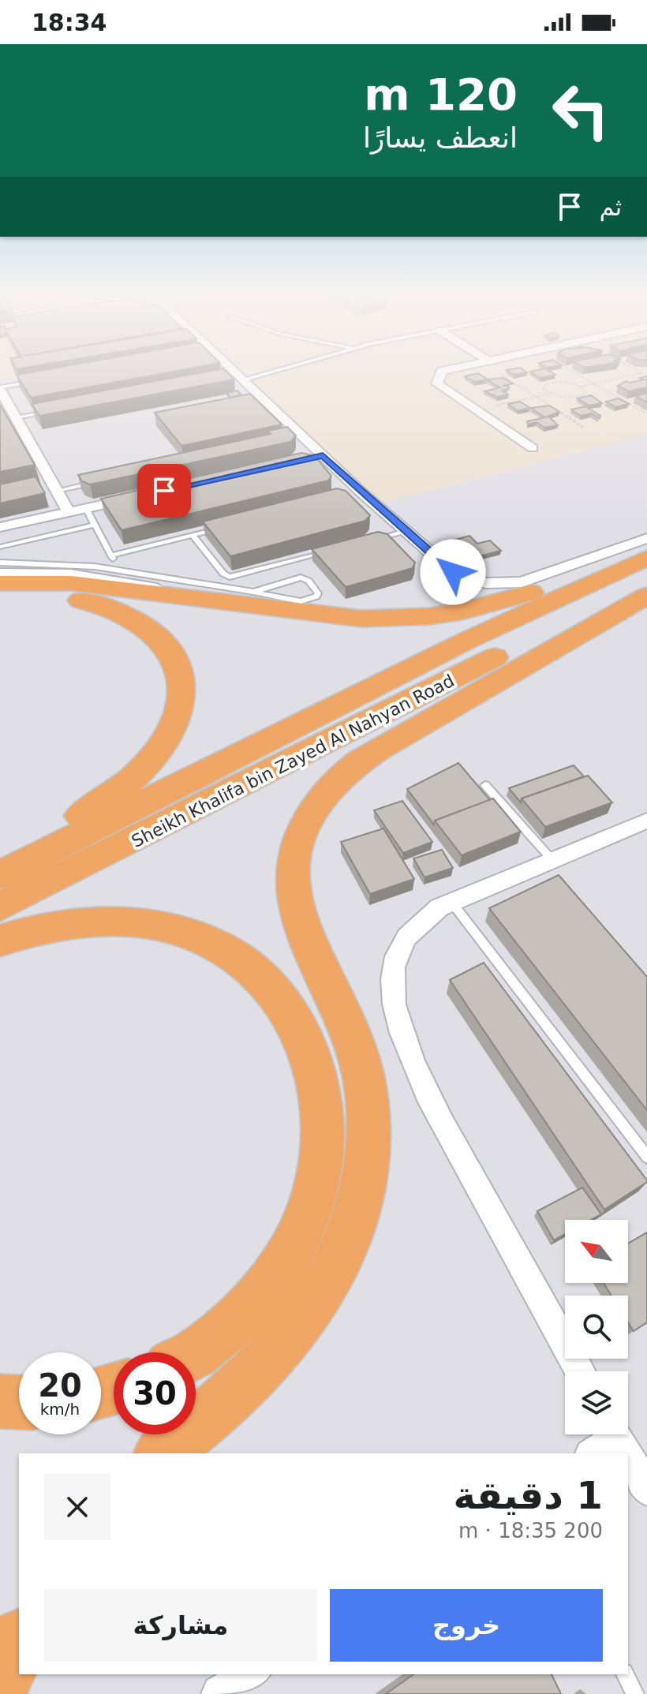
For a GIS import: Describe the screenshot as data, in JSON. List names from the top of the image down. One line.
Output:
{"streets":{"highway":["Sheikh Khalifa bin Zayed Al Nahyan Road"]},"north":"top left","page":{"status":"18:34","turn":["120 m","انعطف يسارًا"],"then":"ثم","speed":"20 km/h","limit":"30","heading":["1 دقيقة","200 m · 18:35"],"buttons":["خروج","مشاركة"]}}
